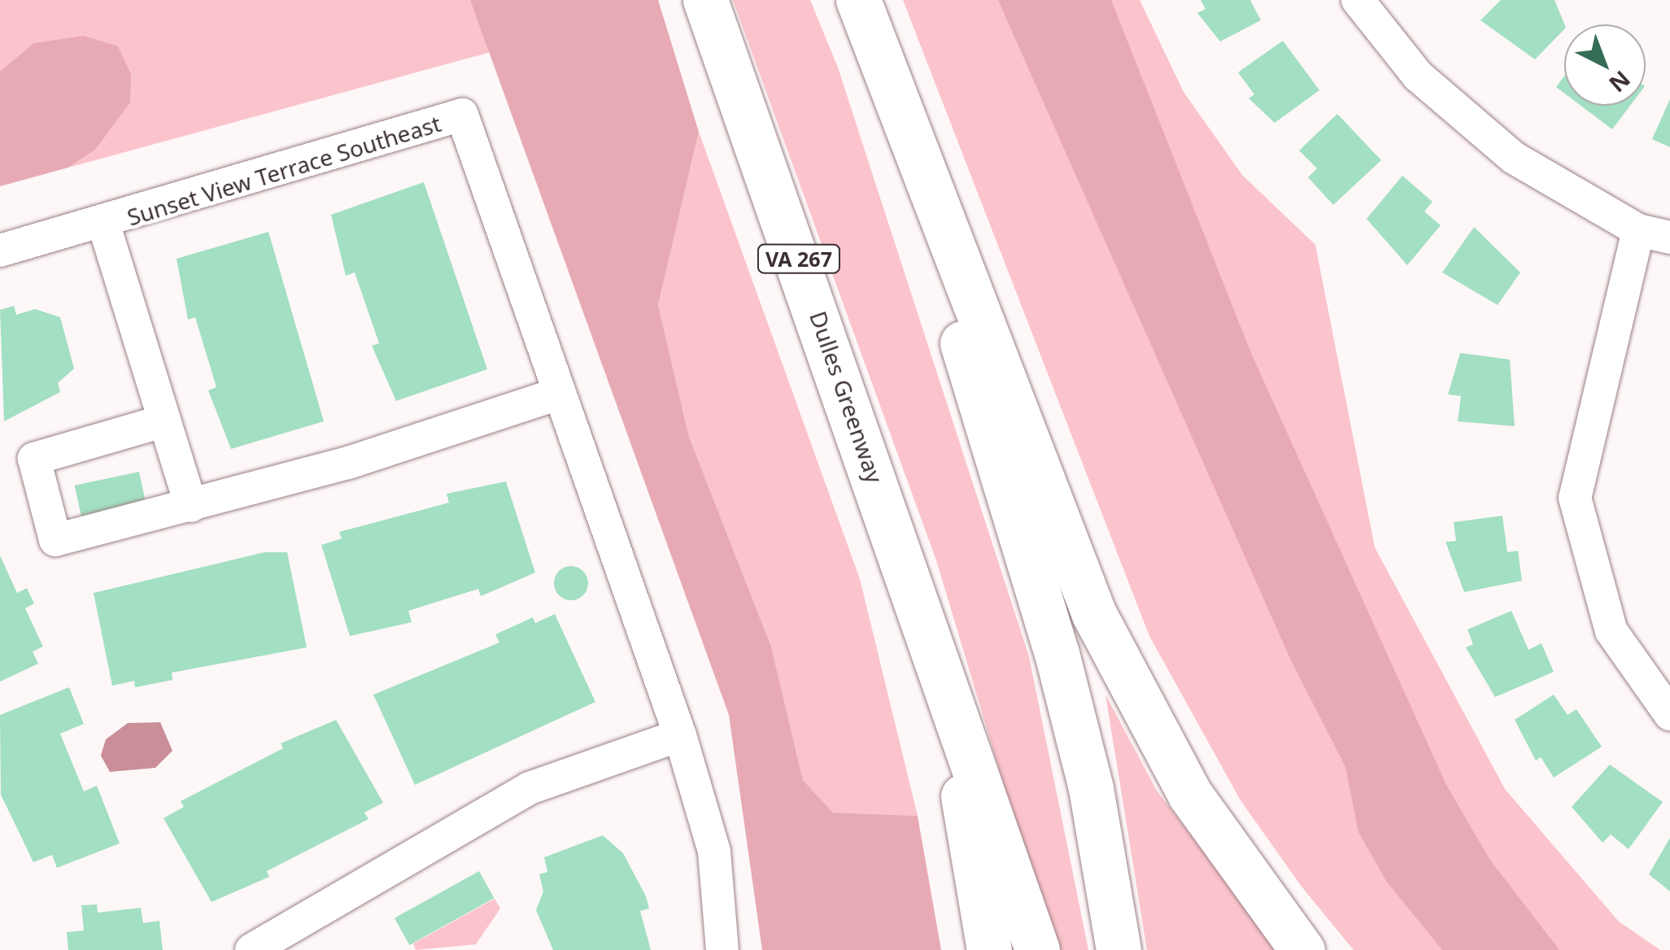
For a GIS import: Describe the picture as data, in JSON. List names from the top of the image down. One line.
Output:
{"streets":{"highway":["VA 267","Dulles Greenway"],"street":["Sunset View Terrace Southeast"]},"north":"bottom right"}
